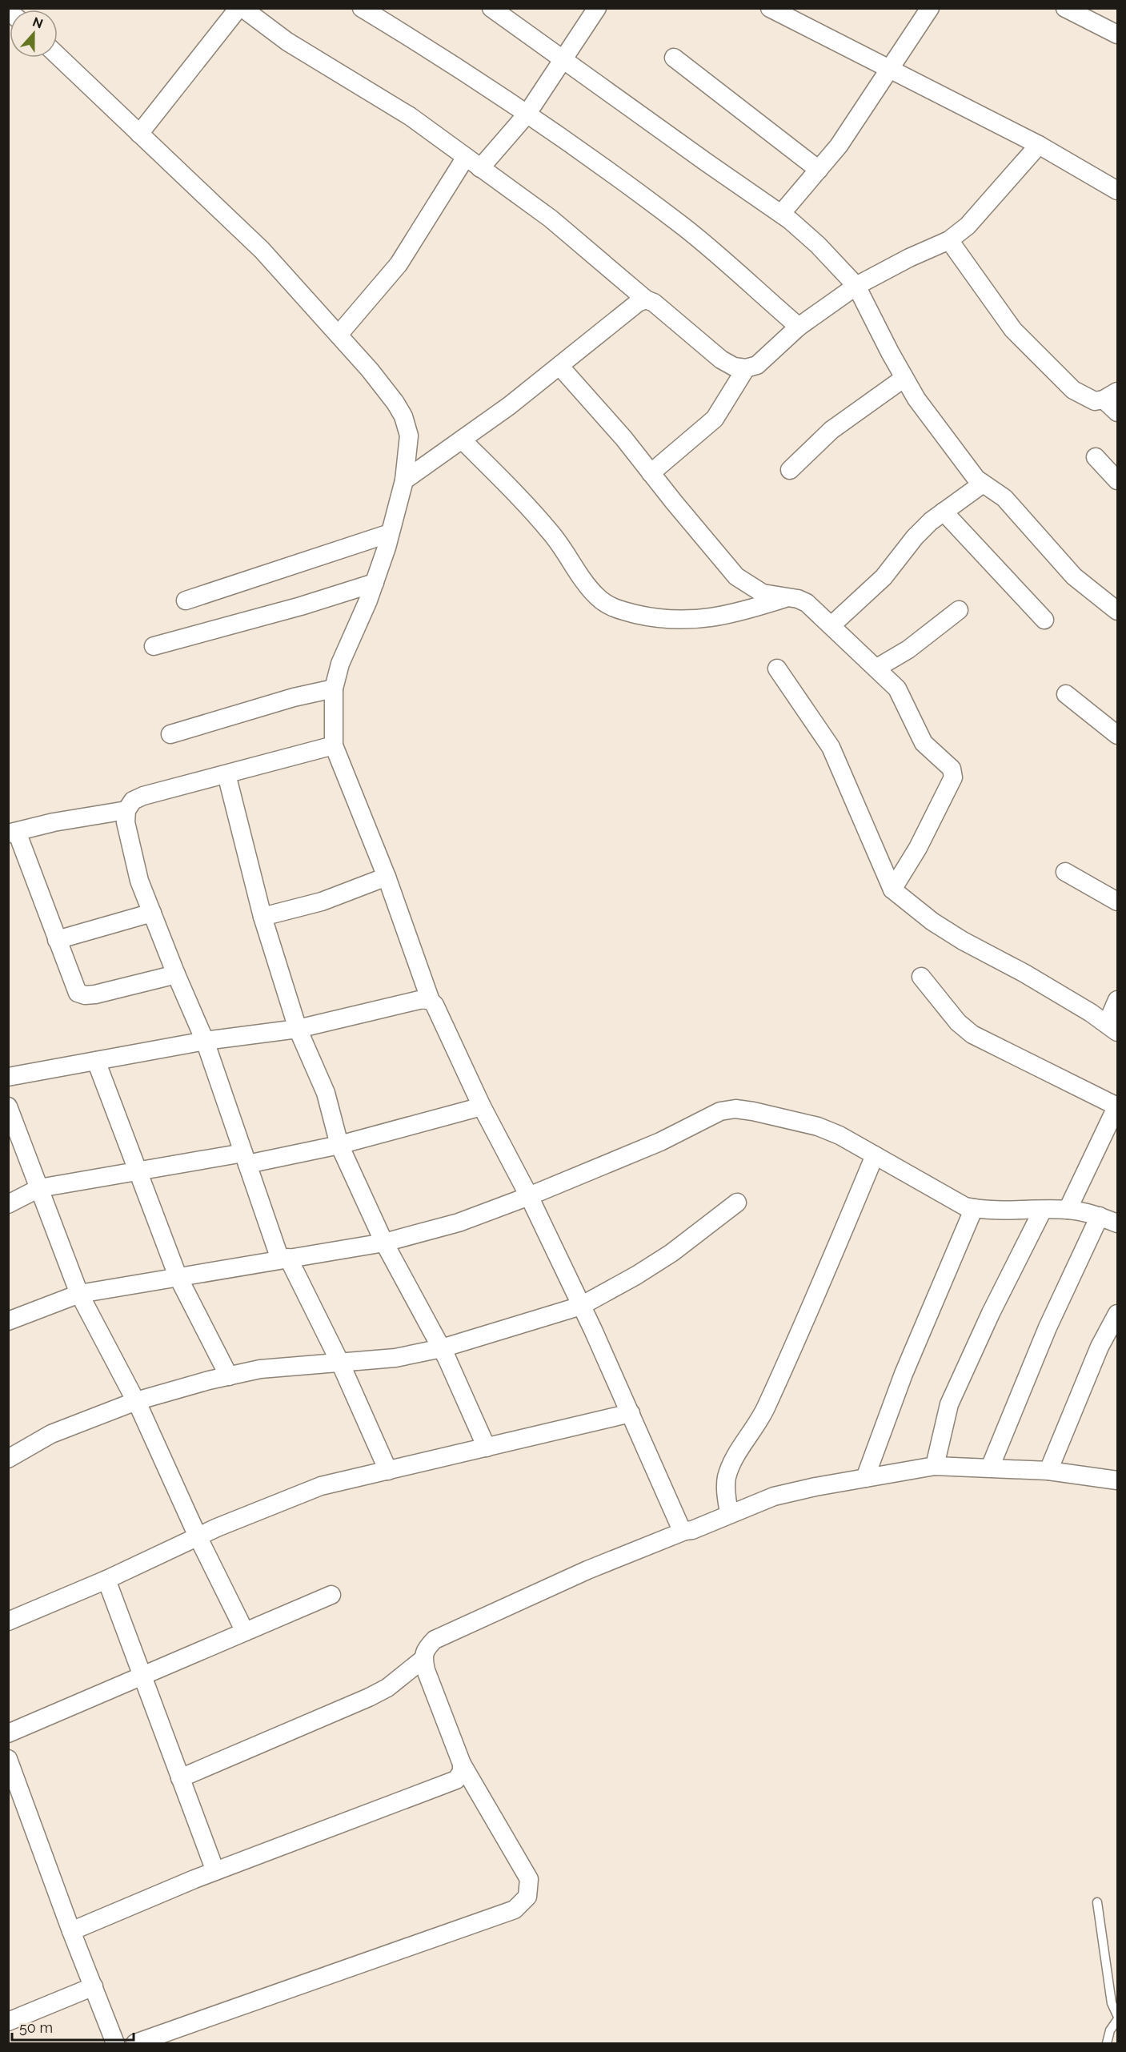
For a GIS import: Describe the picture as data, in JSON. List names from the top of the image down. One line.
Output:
{"scale_bar":"50 m","north":"top"}
